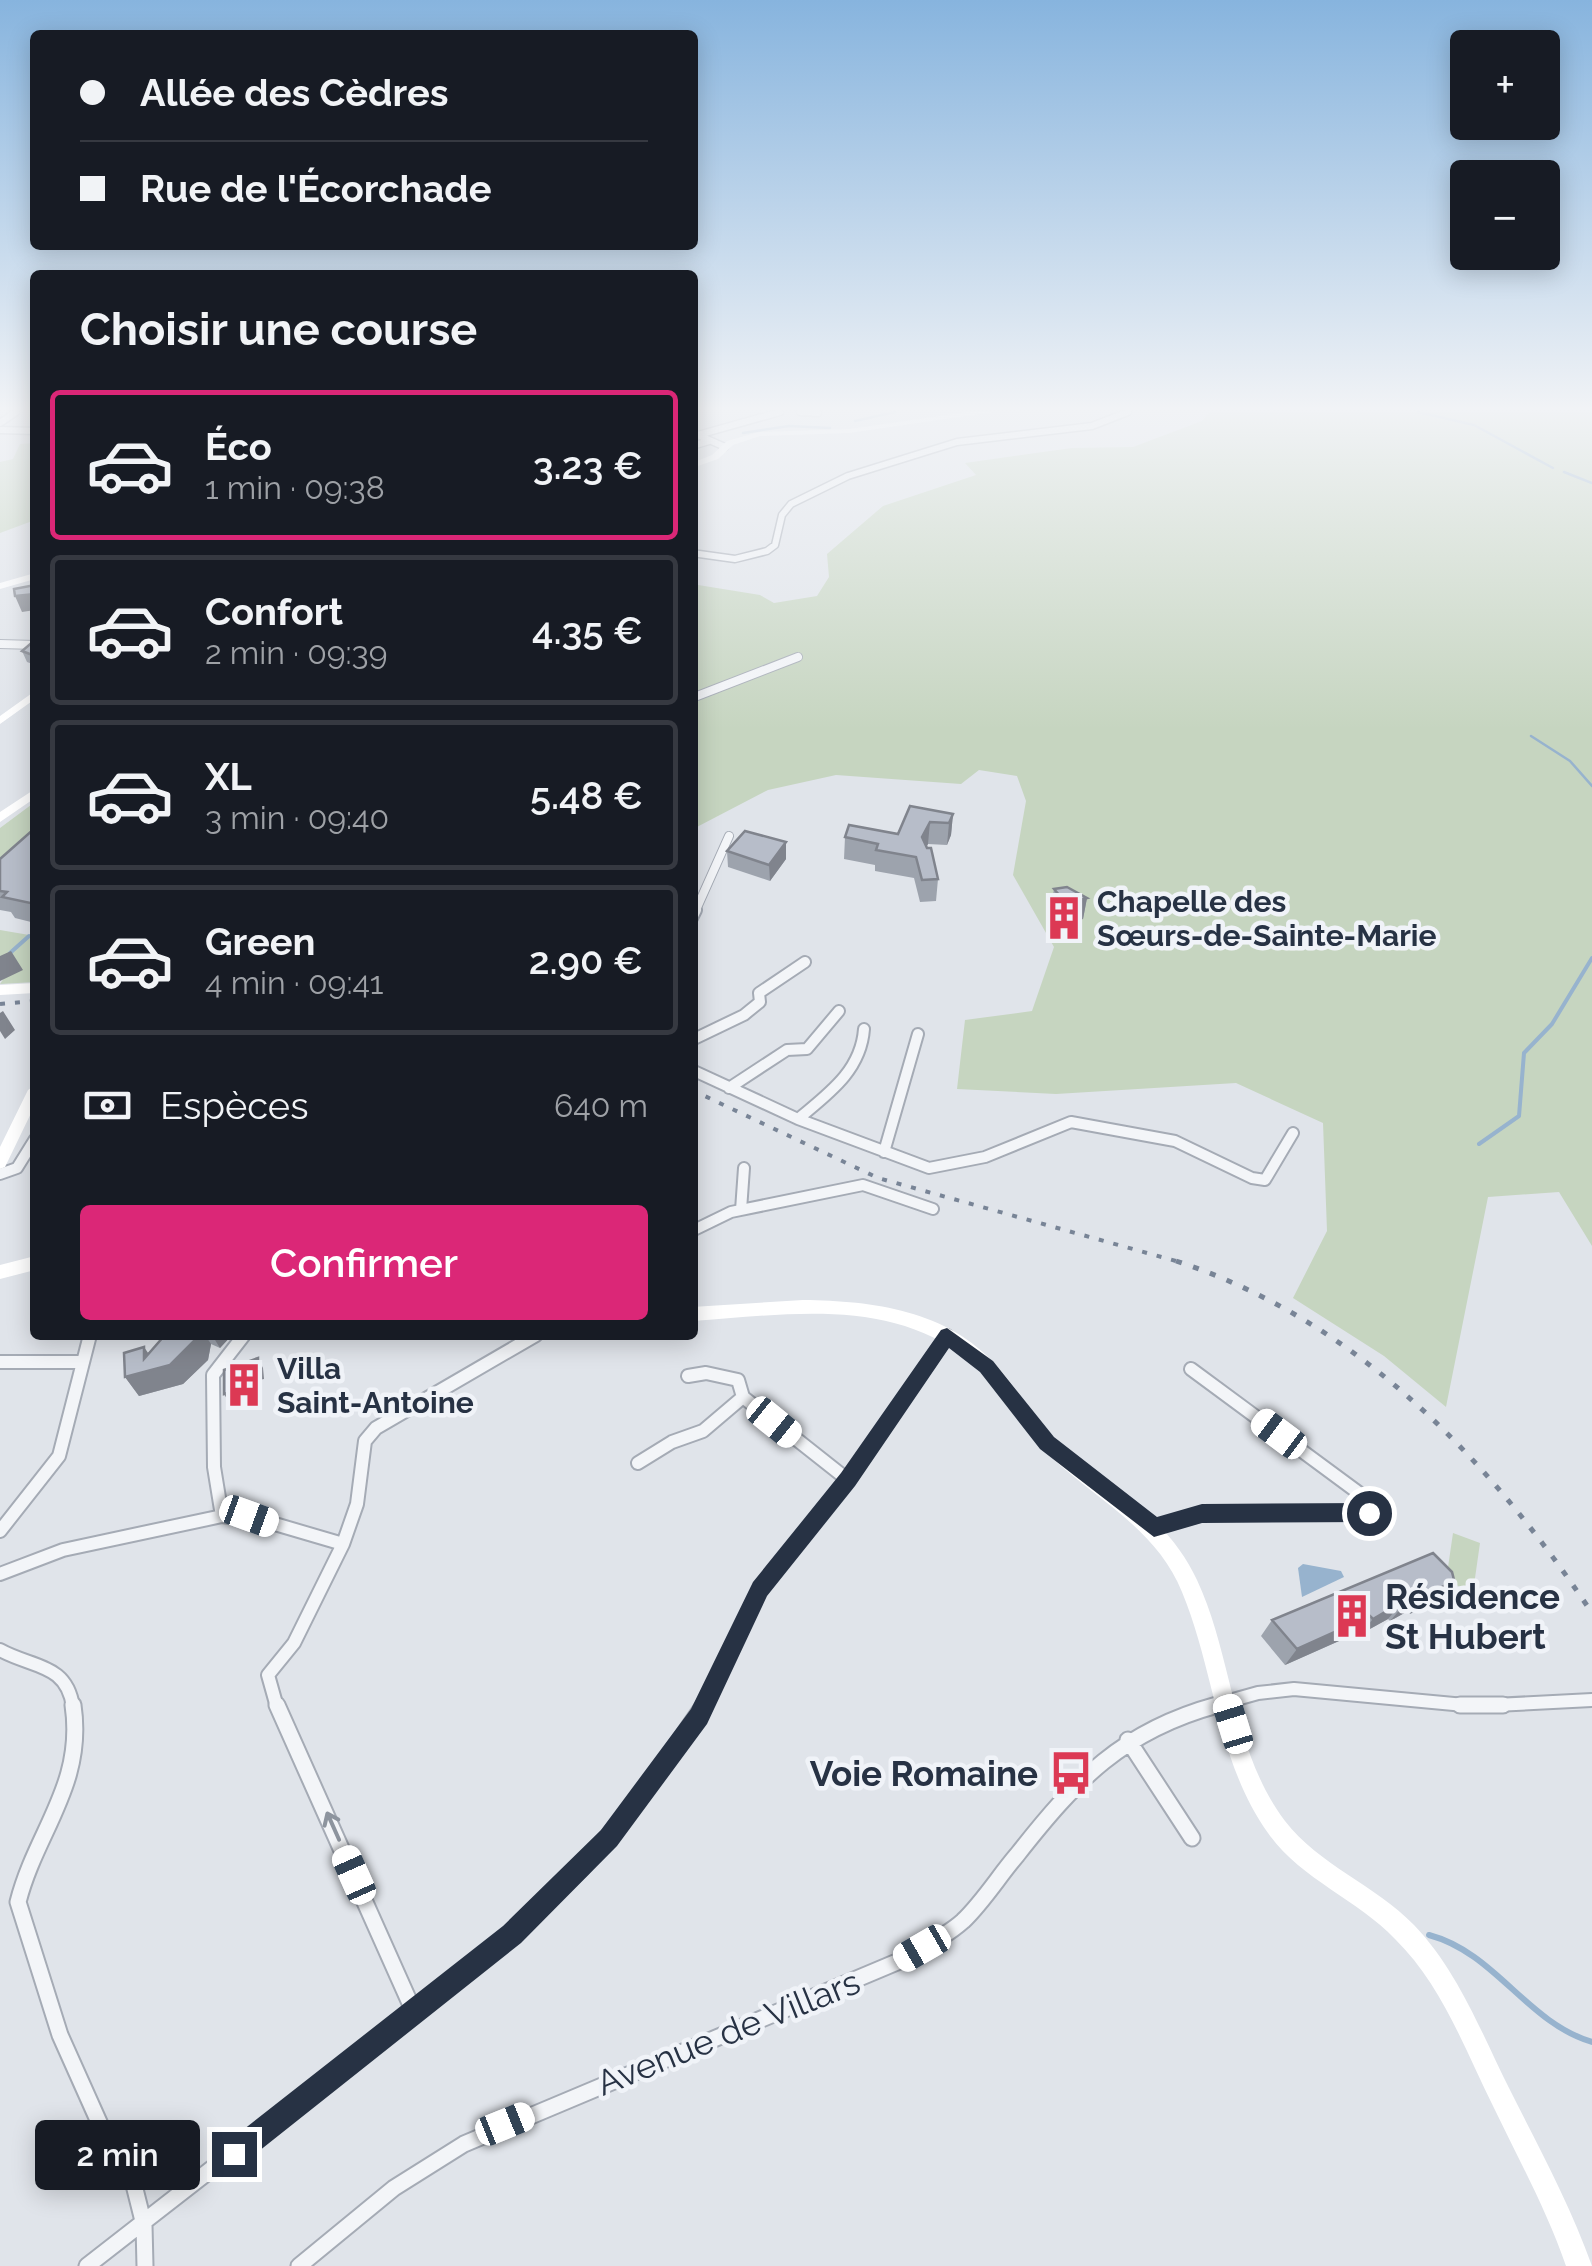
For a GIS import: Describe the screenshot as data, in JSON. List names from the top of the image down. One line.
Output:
{"streets":{"street":["Avenue de Villars"]},"places":{"building":["Chapelle des Sœurs-de-Sainte-Marie","Villa Saint-Antoine","Résidence St Hubert"],"bus stop":["Voie Romaine"]},"page":{"map_buttons":["+","−"],"banner":["Allée des Cèdres","Rue de l'Écorchade"],"heading":"Choisir une course","list":[{"name":"Éco","note":"1 min · 09:38","value":"3.23 €"},{"name":"Confort","note":"2 min · 09:39","value":"4.35 €"},{"name":"XL","note":"3 min · 09:40","value":"5.48 €"},{"name":"Green","note":"4 min · 09:41","value":"2.90 €"}],"pay":["Espèces","640 m"],"buttons":"Confirmer","bubble":"2 min"}}
